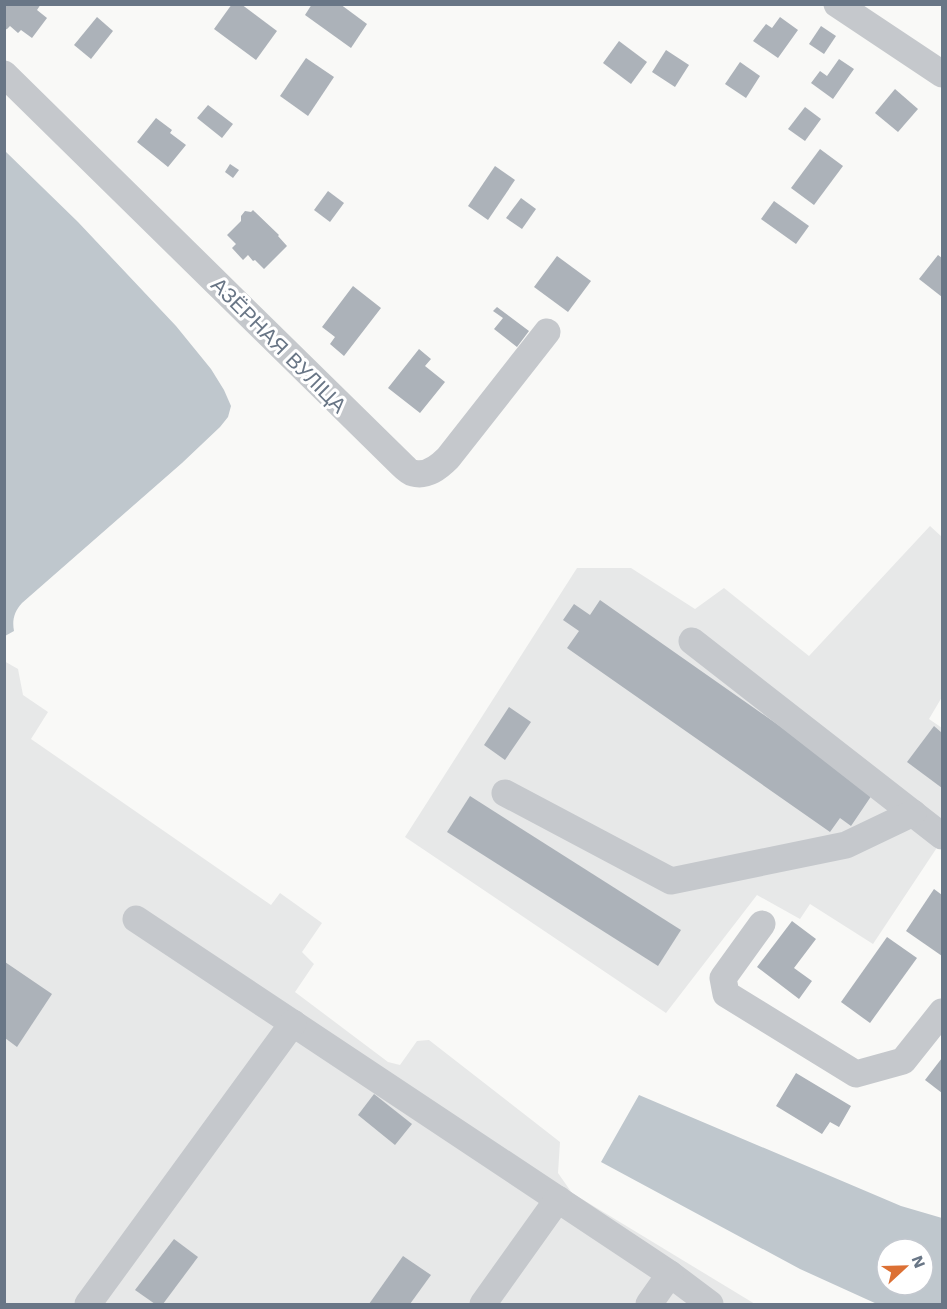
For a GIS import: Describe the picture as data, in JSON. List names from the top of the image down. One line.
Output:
{"streets":{"street":["АЗЁРНАЯ ВУЛІЦА"]},"north":"right"}
